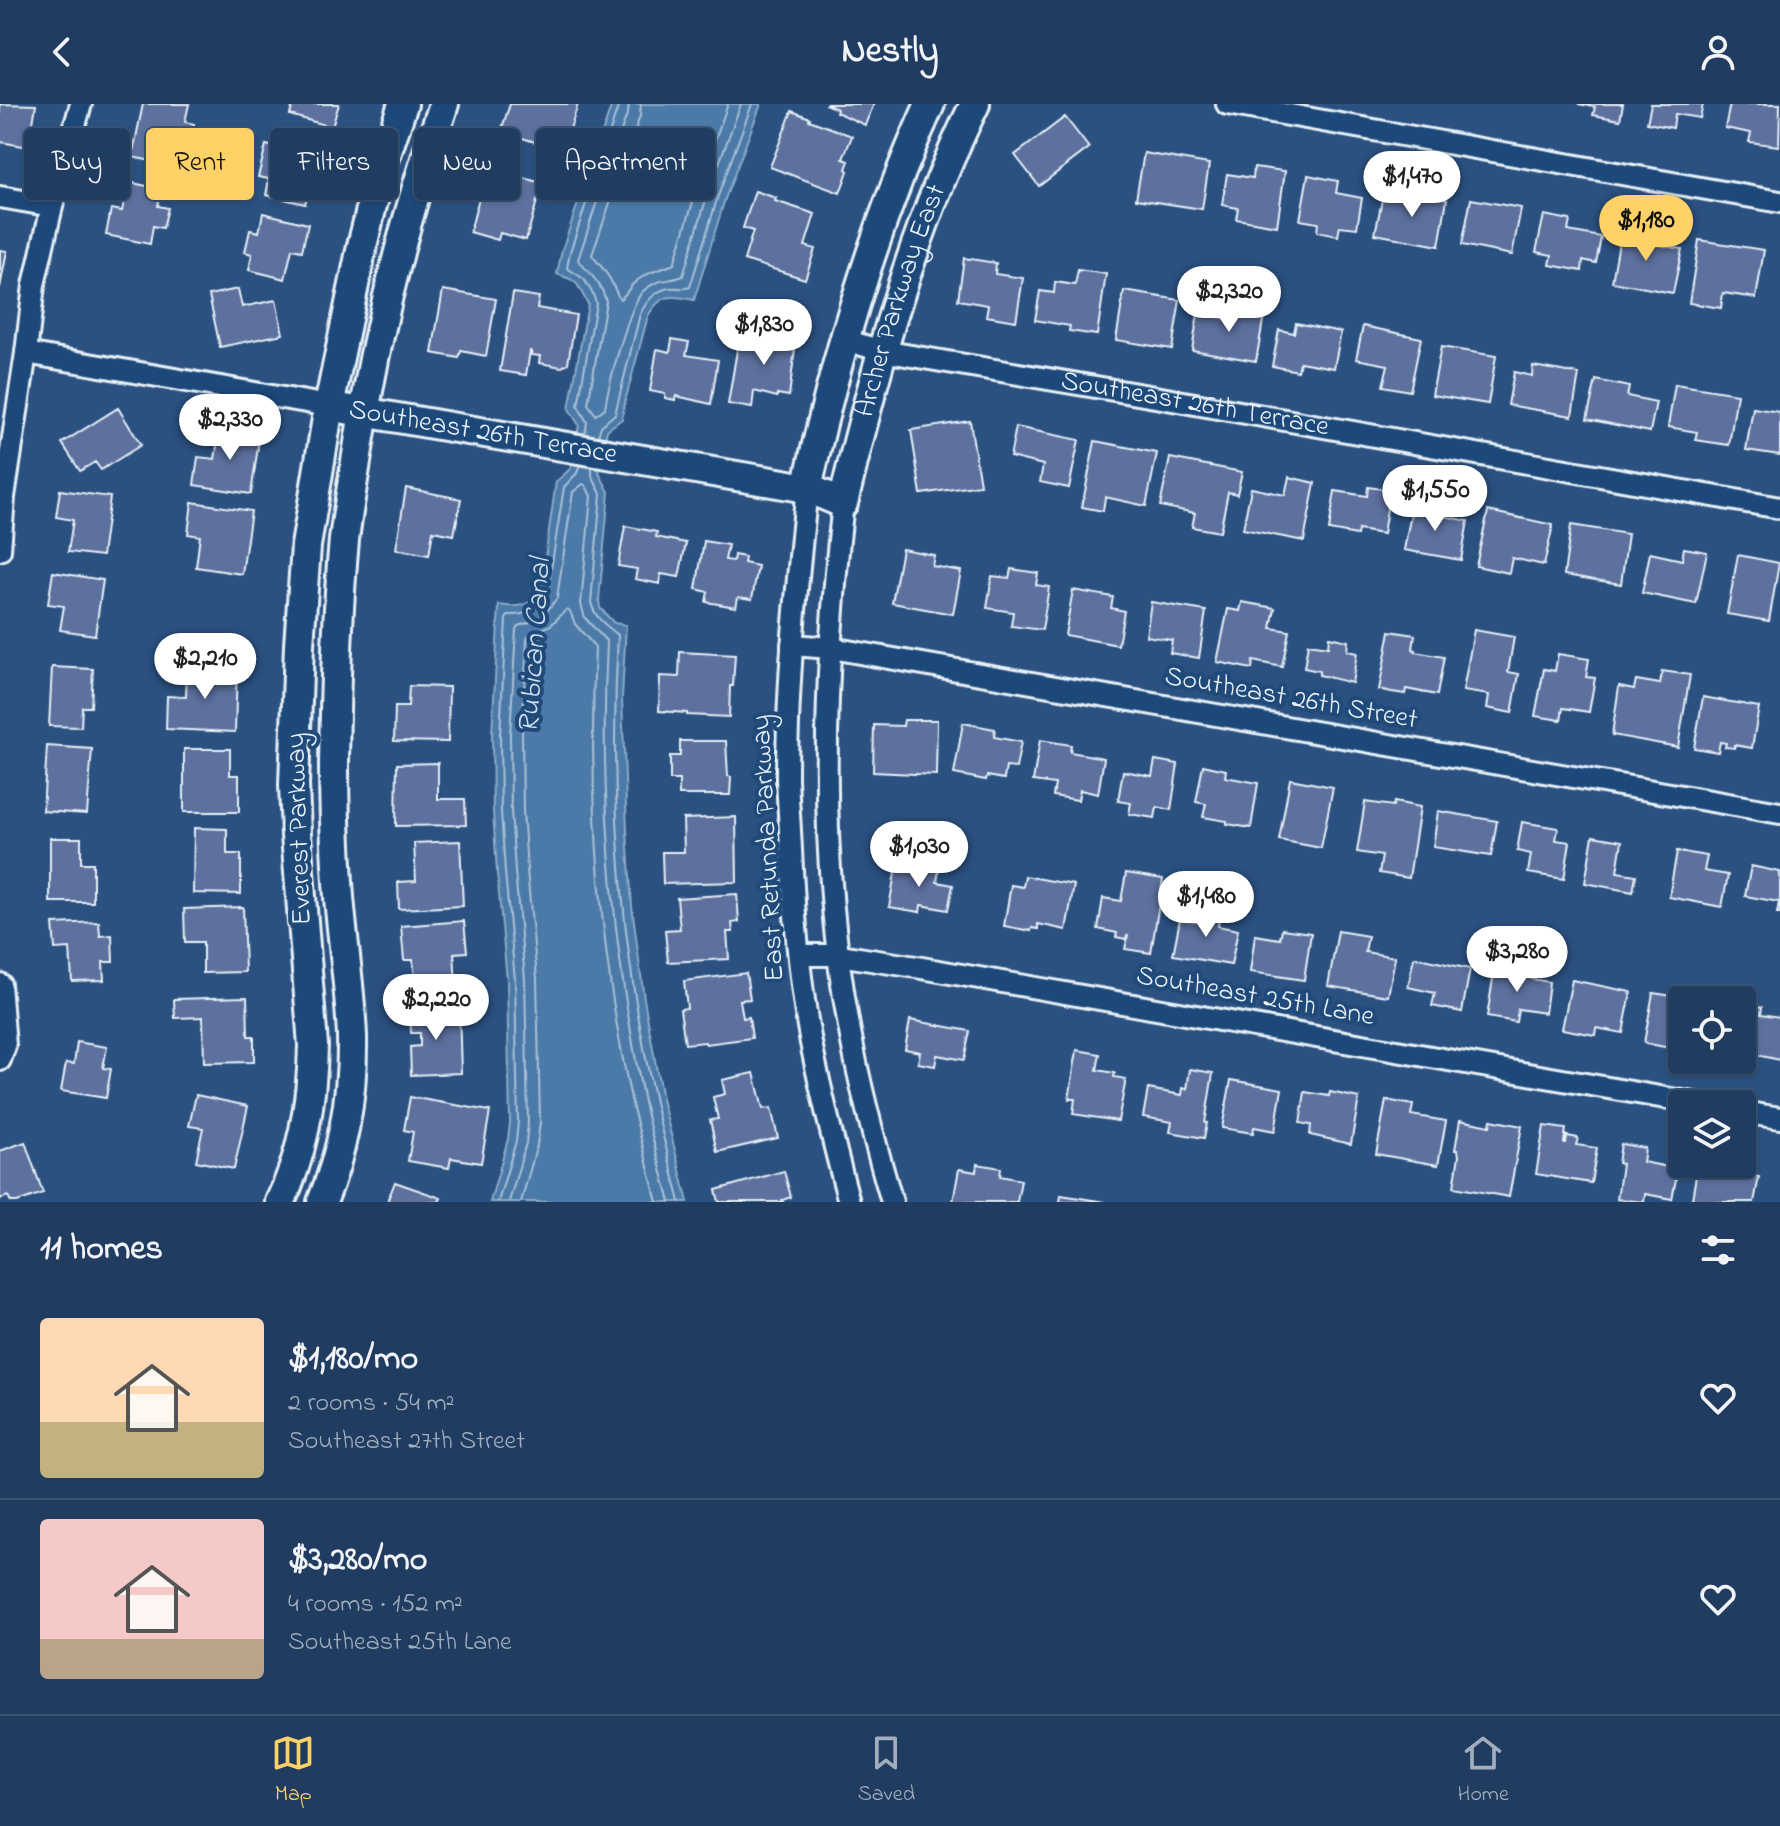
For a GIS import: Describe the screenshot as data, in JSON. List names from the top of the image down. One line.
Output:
{"streets":{"street":["Archer Parkway East","Southeast 26th Terrace","Southeast 26th Street","Everest Parkway","East Retunda Parkway","Southeast 25th Lane"]},"crossings":[["Archer Parkway East","Southeast 26th Terrace"],["Archer Parkway East","East Retunda Parkway"],["Southeast 26th Terrace","Everest Parkway"],["Southeast 26th Terrace","East Retunda Parkway"],["Southeast 26th Street","East Retunda Parkway"],["East Retunda Parkway","Southeast 25th Lane"]],"water":["Rubican Canal"],"page":{"header":"Nestly","chip":["Buy","Rent","Filters","New","Apartment"],"price":["$1,470","$1,180","$2,320","$1,830","$2,330","$1,550","$2,210","$1,030","$1,480","$3,280","$2,220"],"heading":"11 homes","list":[{"name":"$1,180/mo","note":"2 rooms · 54 m² · Southeast 27th Street"},{"name":"$3,280/mo","note":"4 rooms · 152 m² · Southeast 25th Lane"}],"tabs":["Map","Saved","Home"]}}
